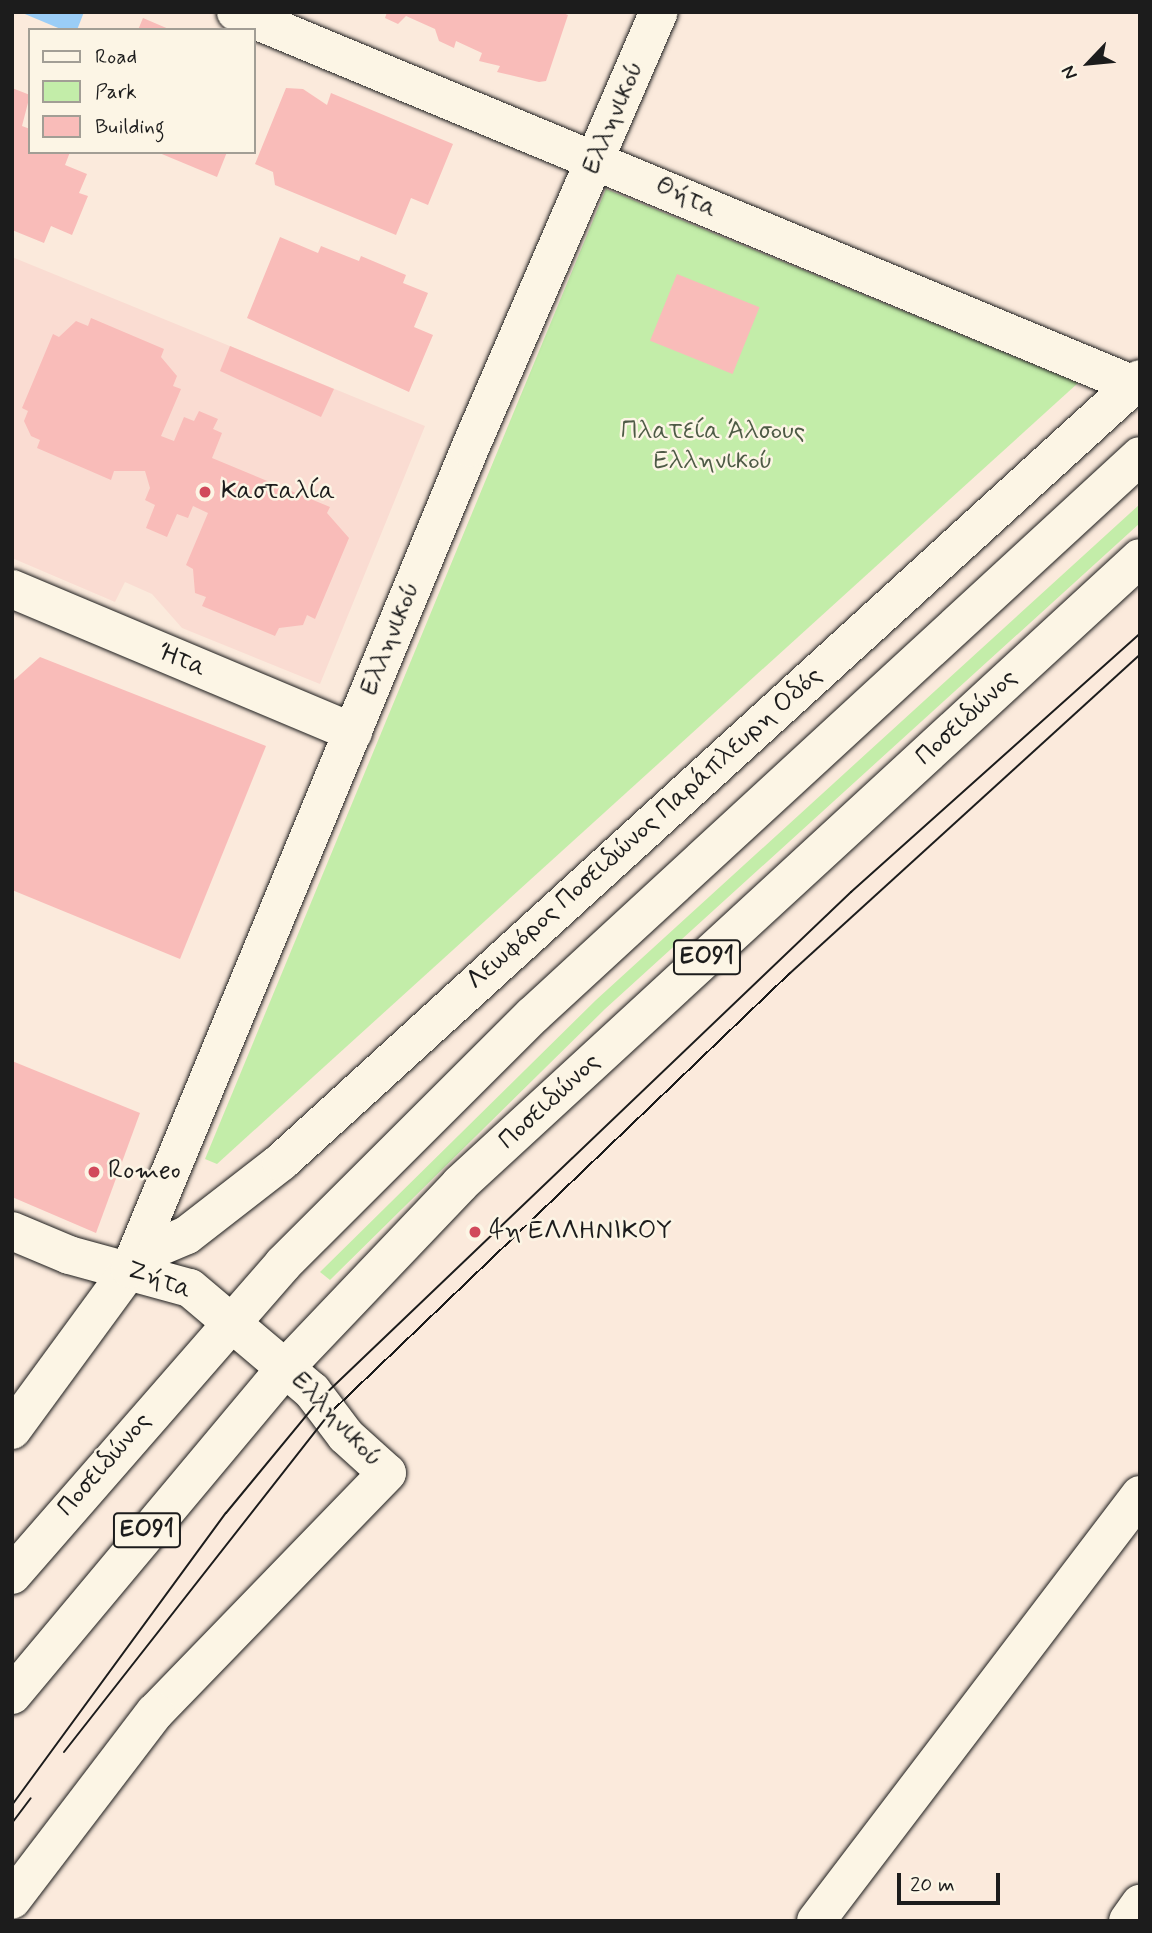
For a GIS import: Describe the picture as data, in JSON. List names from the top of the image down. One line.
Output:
{"streets":{"main road":["Ελληνικού","Θήτα","Ήτα","Ποσειδώνος","Λεωφόρος Ποσειδώνος Παράπλευρη Οδός","ΕΟ91","Ζήτα"]},"crossings":[["Ελληνικού","Θήτα"],["Ελληνικού","Ήτα"],["Ελληνικού","Ποσειδώνος"],["Ελληνικού","Λεωφόρος Ποσειδώνος Παράπλευρη Οδός"],["Ελληνικού","Ζήτα"],["Θήτα","Λεωφόρος Ποσειδώνος Παράπλευρη Οδός"],["Ποσειδώνος","Ζήτα"],["Λεωφόρος Ποσειδώνος Παράπλευρη Οδός","Ζήτα"]],"parks":["Πλατεία Άλσους Ελληνικού"],"places":["Κασταλία","Romeo","4η ΕΛΛΗΝΙΚΟΥ"],"legend":["Road","Park","Building"],"scale_bar":"20 m","north":"bottom left"}
